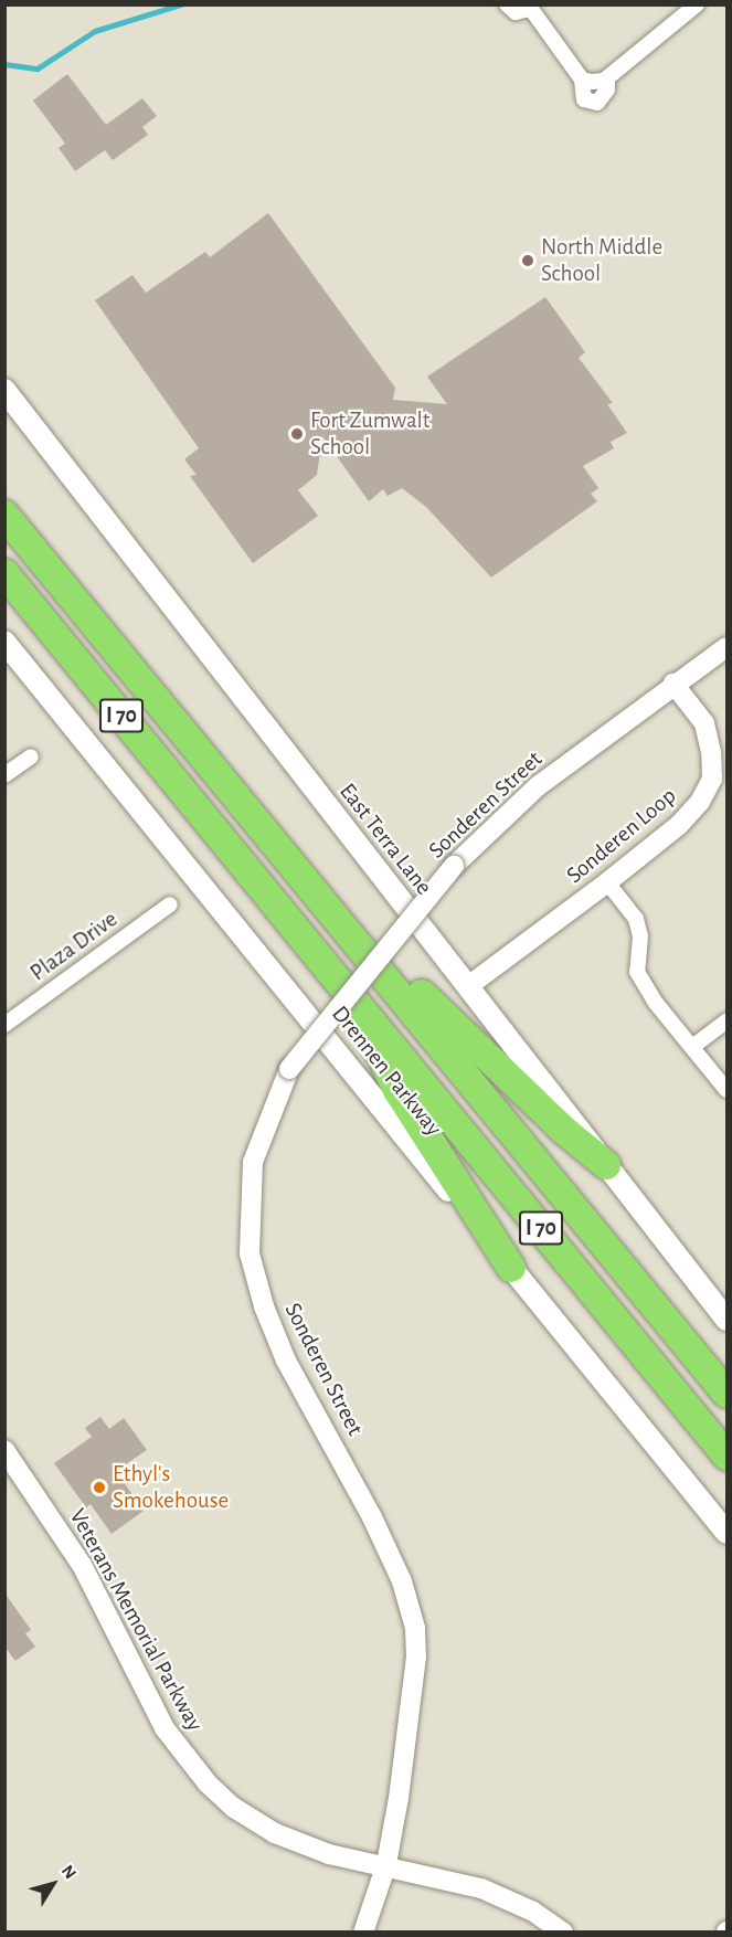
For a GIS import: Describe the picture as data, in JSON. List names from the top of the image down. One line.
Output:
{"streets":{"highway":["I 70"],"main road":["East Terra Lane","Drennen Parkway"],"street":["Sonderen Street","Sonderen Loop","Plaza Drive","Veterans Memorial Parkway"]},"crossings":[["Sonderen Street","Sonderen Loop"],["Sonderen Street","Veterans Memorial Parkway"],["Sonderen Loop","East Terra Lane"]],"places":["North Middle School","Fort Zumwalt School","Ethyl's Smokehouse"],"north":"top right"}
